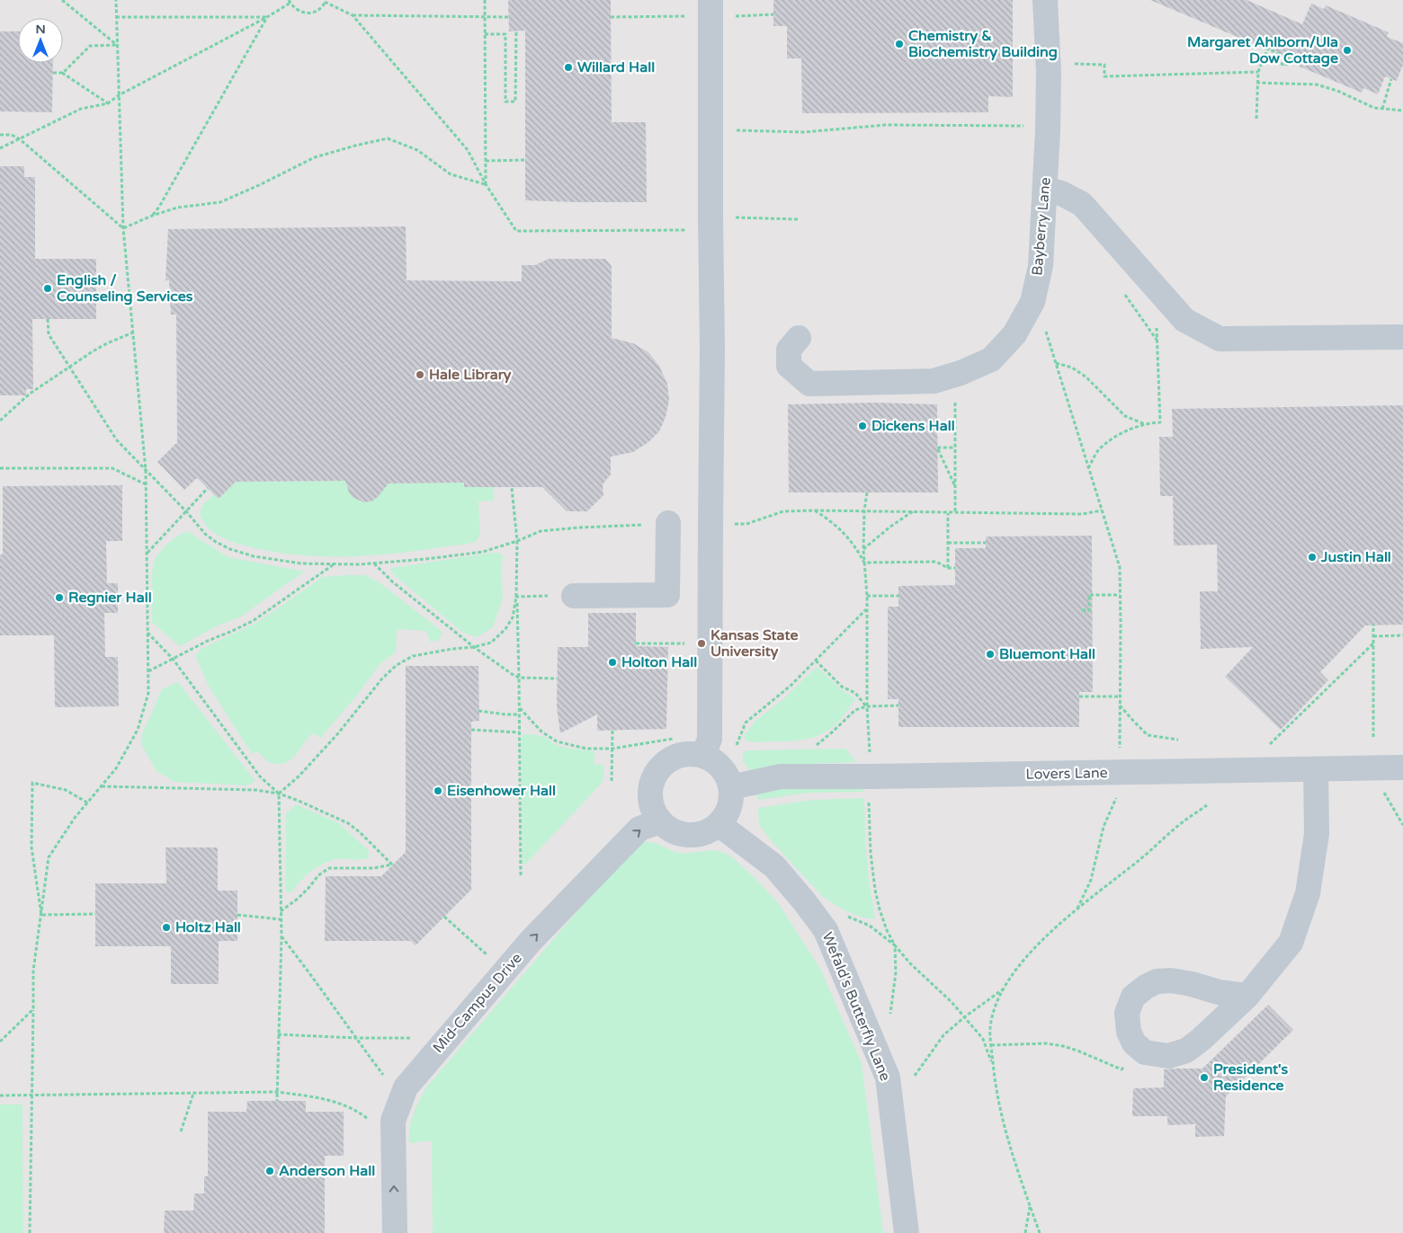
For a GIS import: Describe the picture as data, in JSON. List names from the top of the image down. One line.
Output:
{"streets":{"street":["Bayberry Lane","Lovers Lane","Mid-Campus Drive","Wefald's Butterfly Lane"]},"crossings":[["Lovers Lane","Mid-Campus Drive"],["Lovers Lane","Wefald's Butterfly Lane"],["Mid-Campus Drive","Wefald's Butterfly Lane"]],"one_way":["Mid-Campus Drive"],"places":["Chemistry & Biochemistry Building","Margaret Ahlborn/Ula Dow Cottage","Willard Hall","English / Counseling Services","Hale Library","Dickens Hall","Justin Hall","Regnier Hall","Kansas State University","Bluemont Hall","Holton Hall","Eisenhower Hall","Holtz Hall","President's Residence","Anderson Hall"],"north":"top"}
